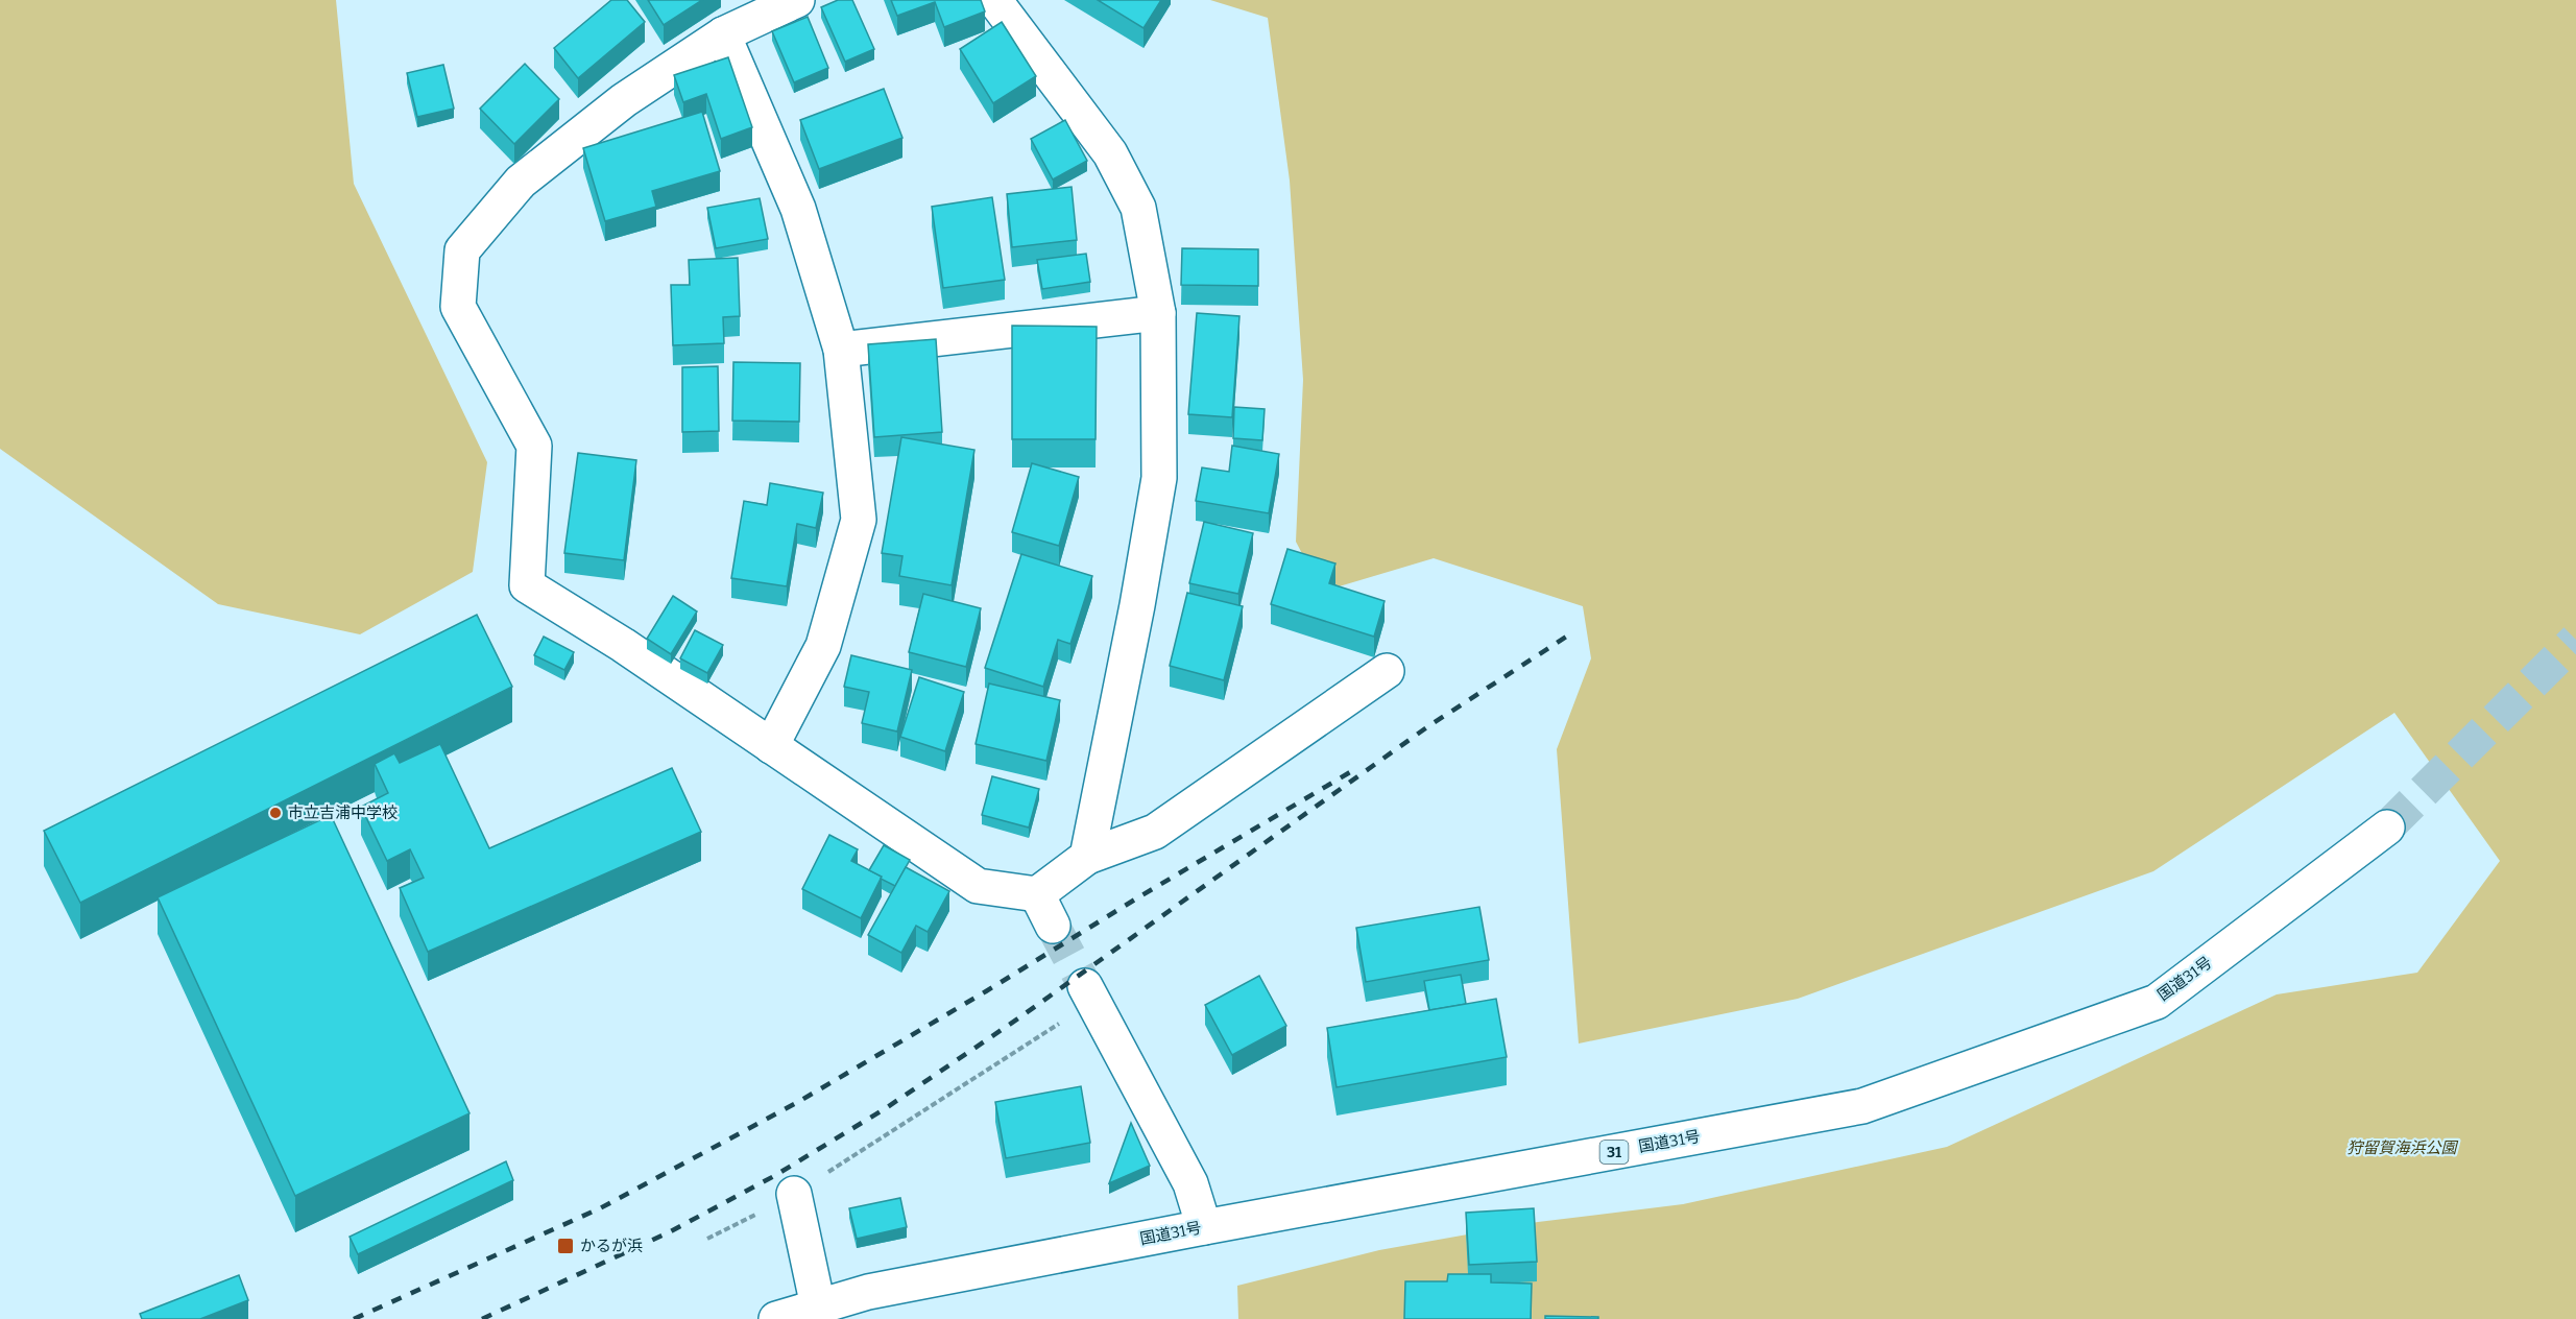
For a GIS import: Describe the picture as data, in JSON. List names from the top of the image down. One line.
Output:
{"streets":{"main road":["国道31号","31"]},"parks":["狩留賀海浜公園"],"places":{"other":["市立吉浦中学校"],"transit":["かるが浜"]}}
